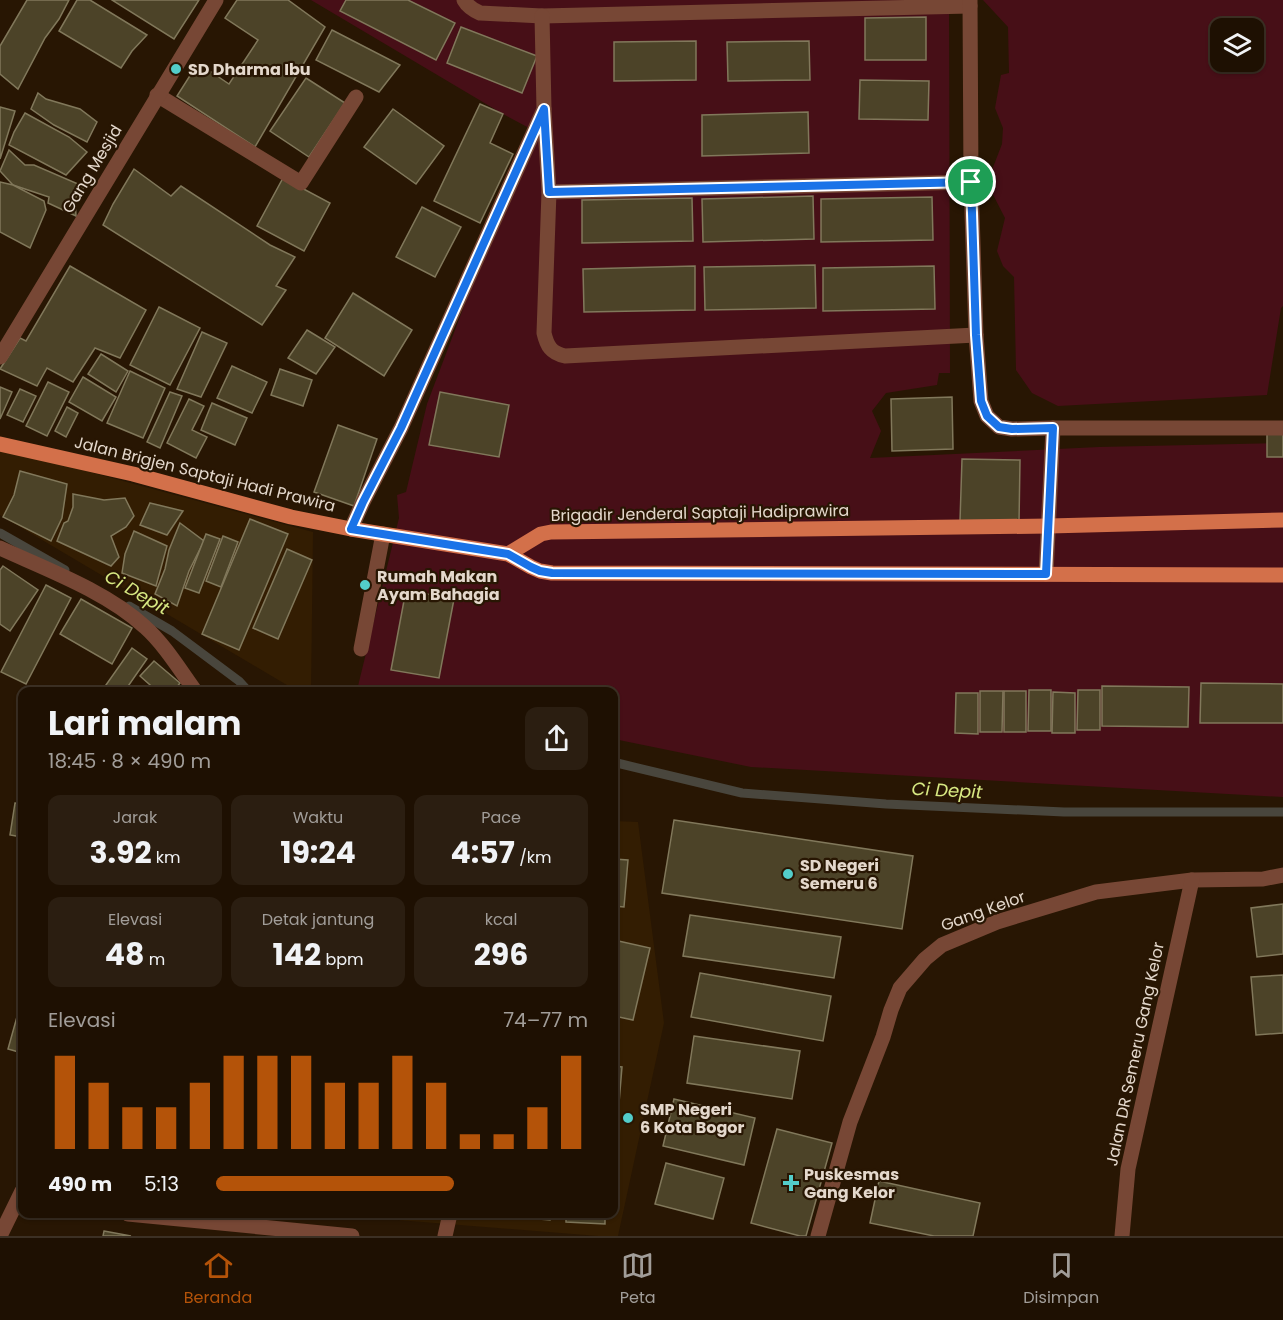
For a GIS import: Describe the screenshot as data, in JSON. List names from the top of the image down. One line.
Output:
{"streets":{"main road":["Jalan Brigjen Saptaji Hadi Prawira","Brigadir Jenderal Saptaji Hadiprawira"],"street":["Gang Mesjid","Gang Kelor","Jalan DR Semeru Gang Kelor"]},"crossings":[["Jalan Brigjen Saptaji Hadi Prawira","Brigadir Jenderal Saptaji Hadiprawira"],["Gang Kelor","Jalan DR Semeru Gang Kelor"]],"water":["Ci Depit"],"places":{"other":["SD Dharma Ibu","Rumah Makan Ayam Bahagia","SD Negeri Semeru 6","SMP Negeri 6 Kota Bogor"],"health":["Puskesmas Gang Kelor"]},"page":{"heading":["Lari malam","18:45 · 8 × 490 m"],"stats":[["Jarak","3.92 km"],["Waktu","19:24"],["Pace","4:57 /km"],["Elevasi","48 m"],["Detak jantung","142 bpm"],["kcal","296"]],"chart":["Elevasi","74–77 m"],"list":[{"name":"490 m","note":"5:13"}],"tabs":["Beranda","Peta","Disimpan"]}}
